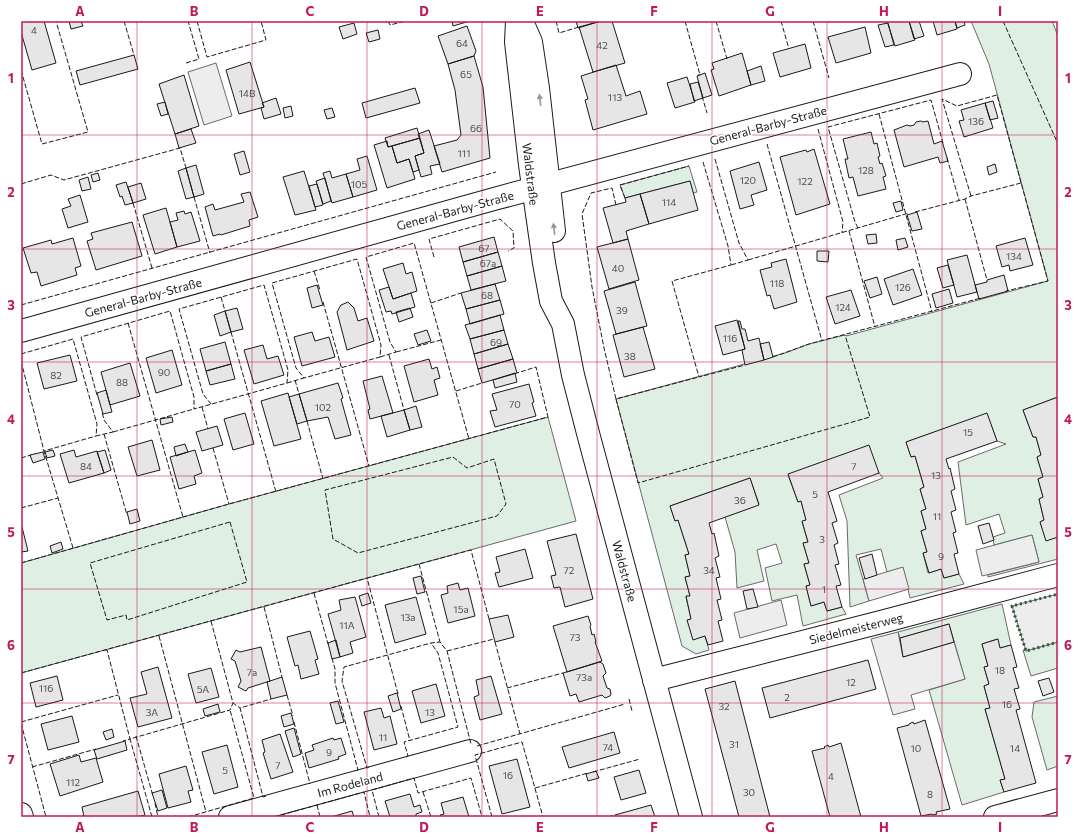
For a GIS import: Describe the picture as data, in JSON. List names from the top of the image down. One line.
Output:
{"streets":{"street":["General-Barby-Straße","Waldstraße","Siedelmeisterweg","Im Rodeland"]},"crossings":[["General-Barby-Straße","Waldstraße"],["Waldstraße","Siedelmeisterweg"]],"house_numbers":["4","64","42","65","14B","113","136","66","111","128","120","122","105","114","67","134","67a","40","118","126","68","124","39","116","69","38","90","82","88","70","102","15","84","7","13","5","36","11","3","9","72","34","1","15a","13a","11A","73","18","7a","73a","12","116","5A","2","16","32","3A","13","11","31","74","10","14","9","7","5","16","4","112","30","8"],"grid":{"columns":["A","B","C","D","E","F","G","H","I"],"rows":["1","2","3","4","5","6","7"]}}
